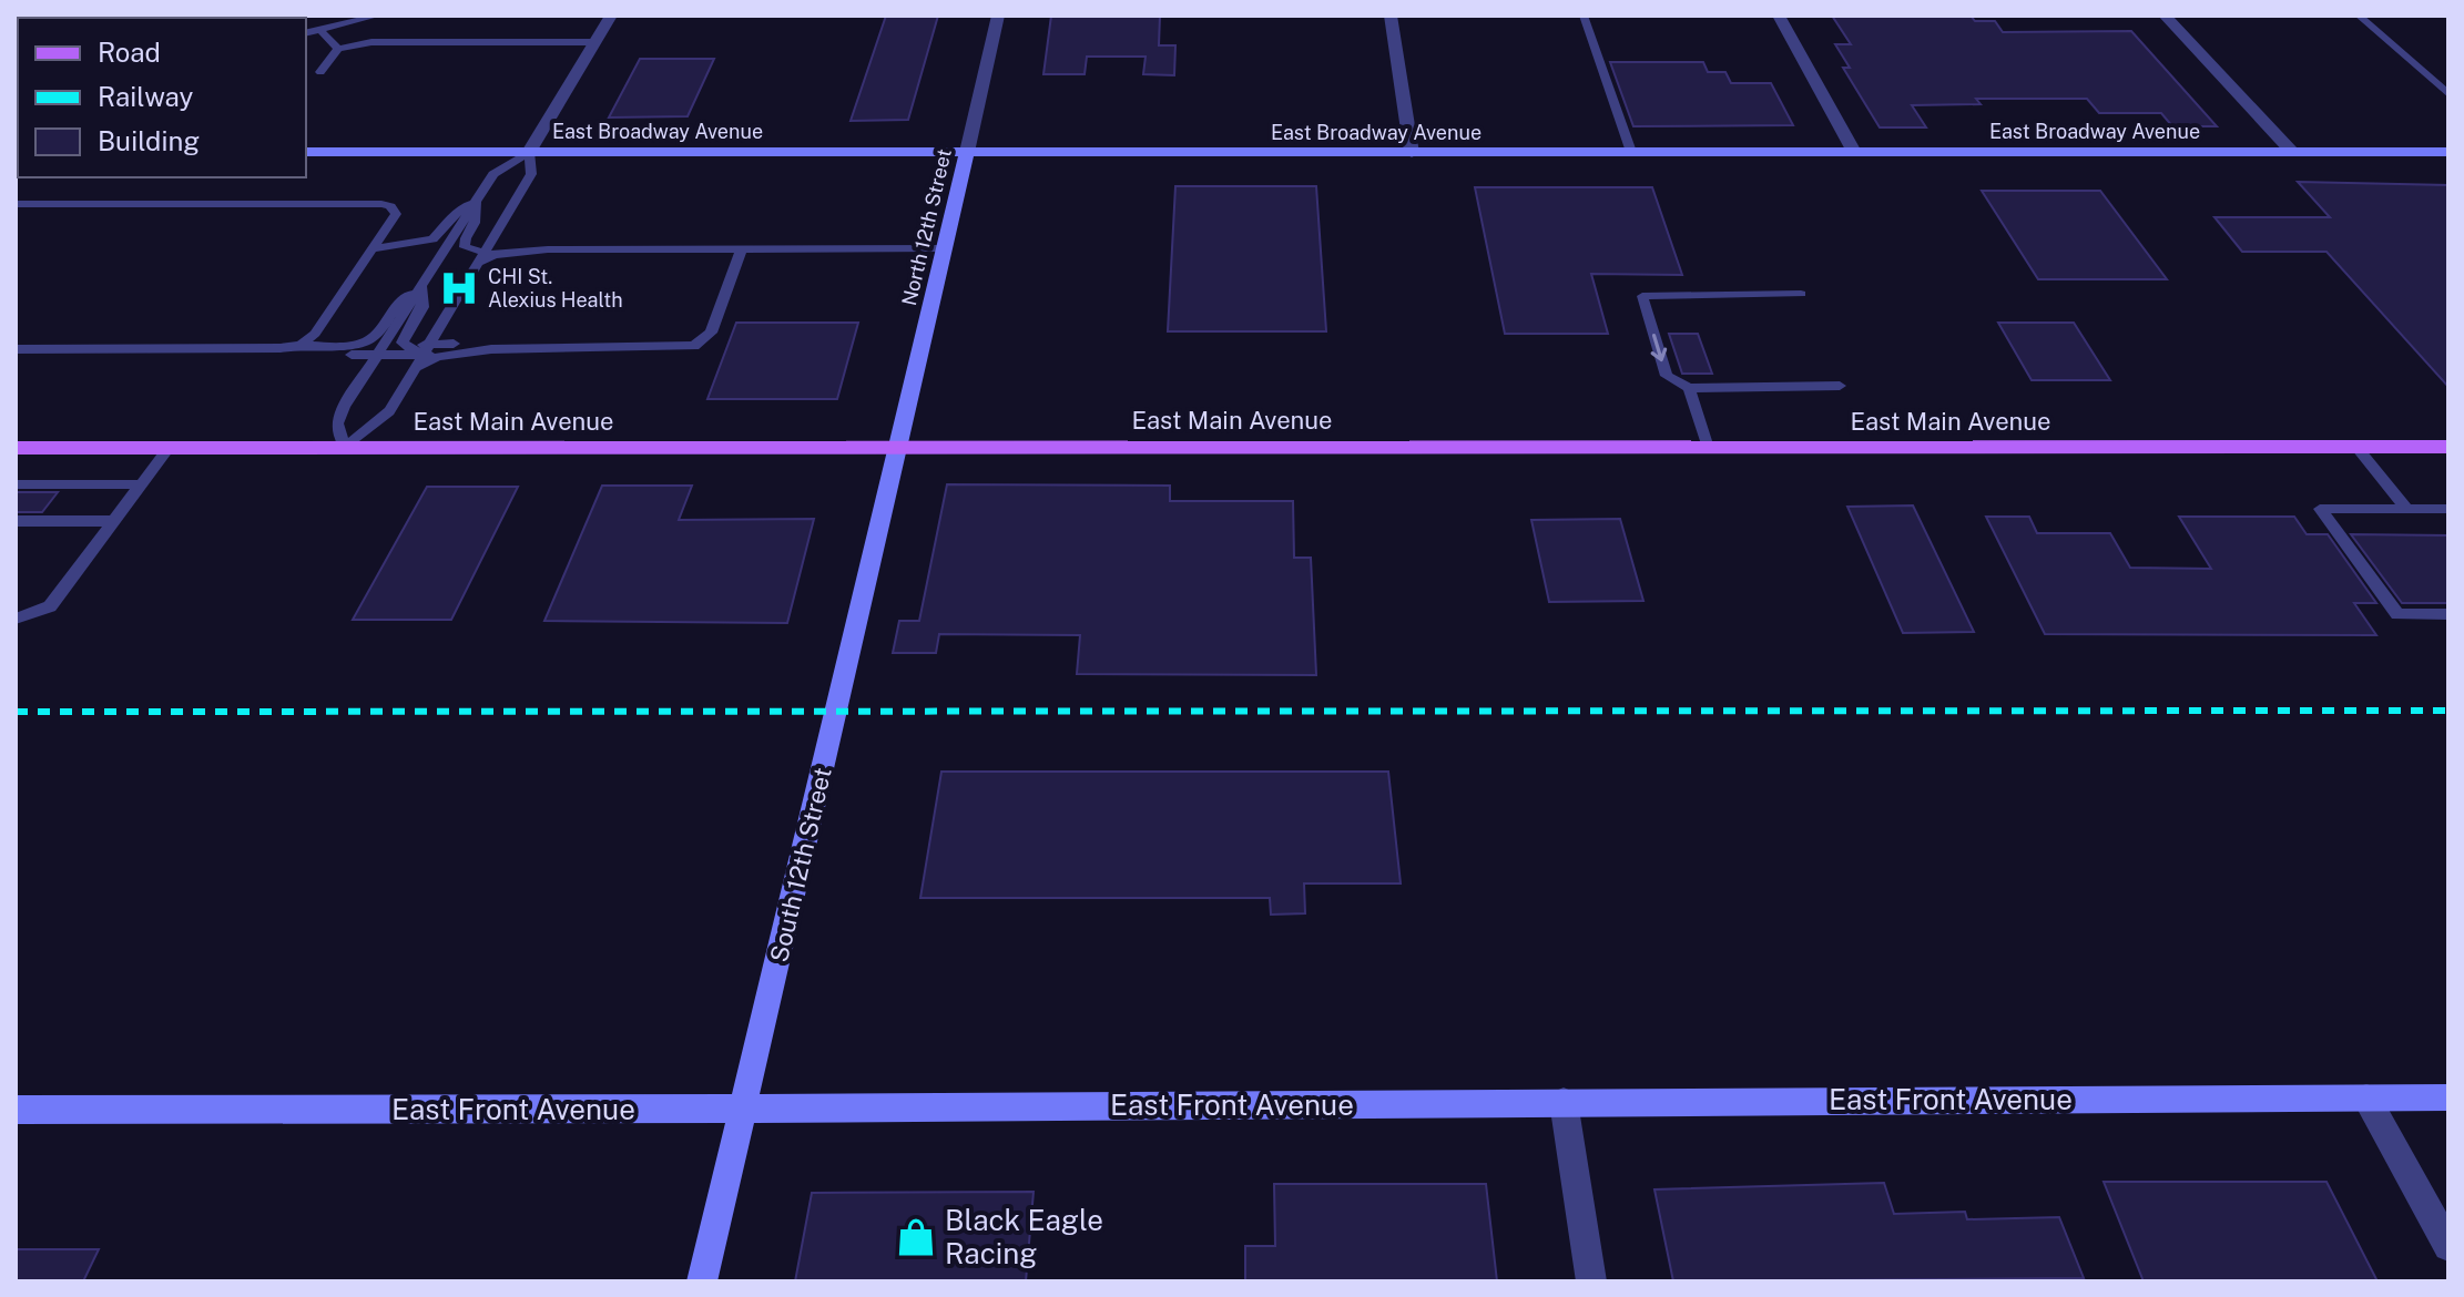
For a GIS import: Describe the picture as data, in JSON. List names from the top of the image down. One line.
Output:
{"streets":{"main road":["East Main Avenue"],"street":["East Broadway Avenue","North 12th Street","South 12th Street","East Front Avenue"]},"crossings":[["East Broadway Avenue","North 12th Street"],["North 12th Street","East Main Avenue"],["North 12th Street","South 12th Street"],["East Main Avenue","South 12th Street"],["South 12th Street","East Front Avenue"]],"places":{"hospital":["CHI St. Alexius Health"],"shop":["Black Eagle Racing"]},"legend":["Road","Railway","Building"]}
